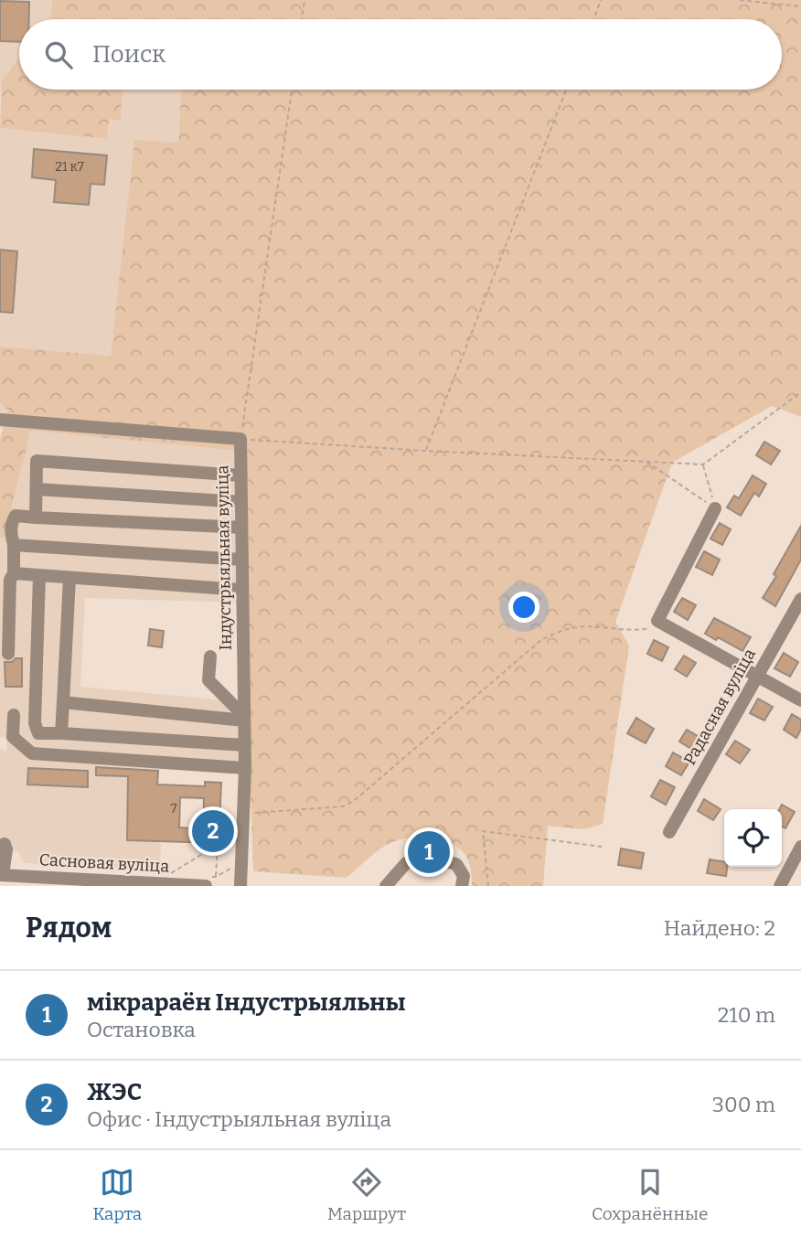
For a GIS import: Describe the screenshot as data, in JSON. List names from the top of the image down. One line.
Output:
{"streets":{"street":["Індустрыяльная вуліца","Радасная вуліца","Сасновая вуліца"]},"house_numbers":["21 к7","7"],"page":{"search":"Поиск","pins":["2","1"],"heading":["Рядом","Найдено: 2"],"list":[{"mark":"1","name":"мікрараён Індустрыяльны","note":"Остановка","value":"210 m"},{"mark":"2","name":"ЖЭС","note":"Офис · Індустрыяльная вуліца","value":"300 m"}],"nav":["Карта","Маршрут","Сохранённые"]}}
